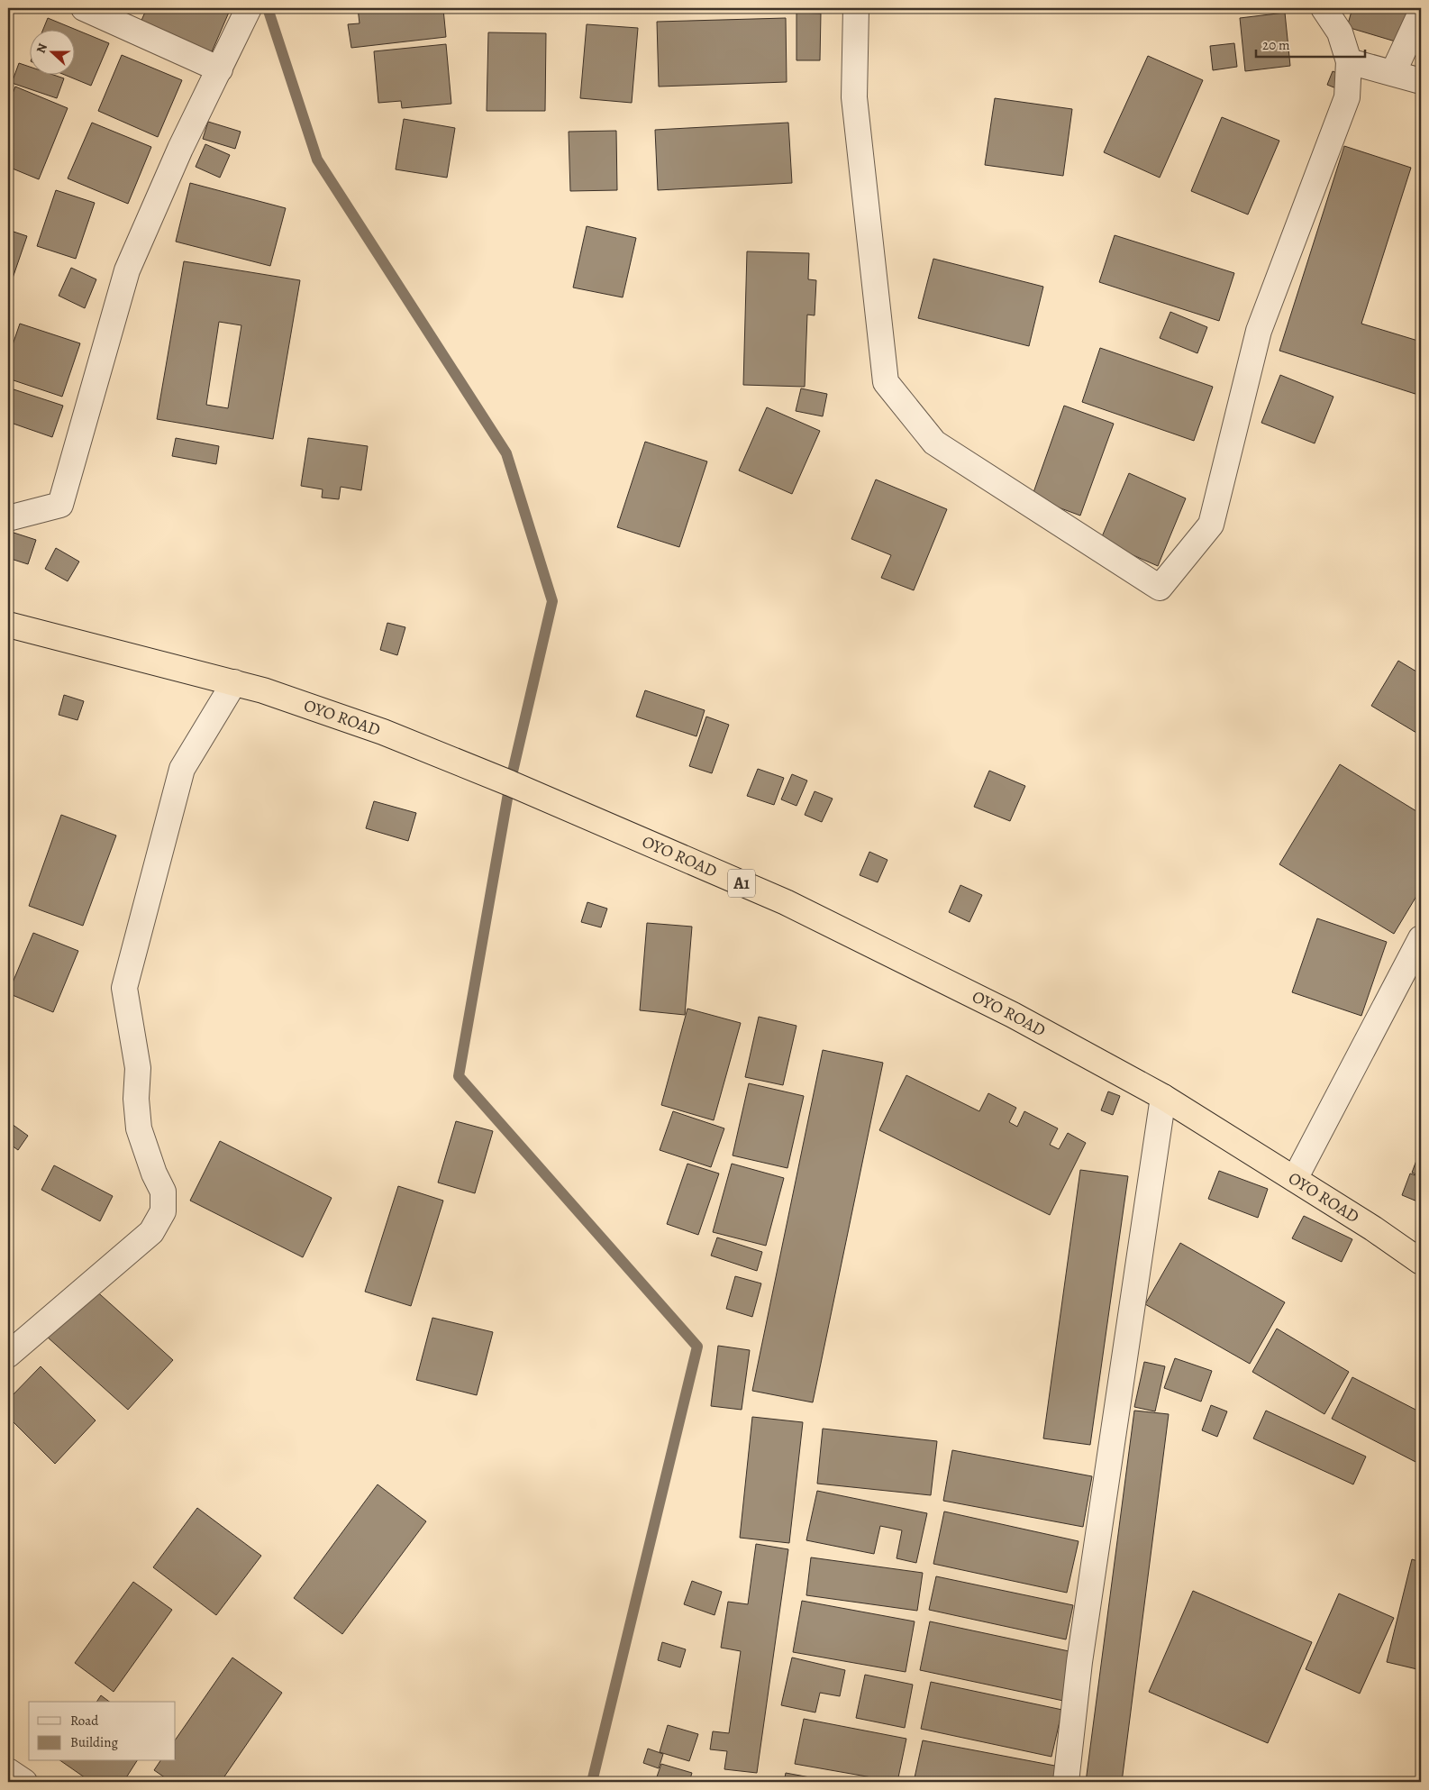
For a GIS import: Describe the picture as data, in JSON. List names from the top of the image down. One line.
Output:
{"streets":{"highway":["OYO ROAD","A1"]},"legend":["Road","Building"],"scale_bar":"20 m","north":"left"}
